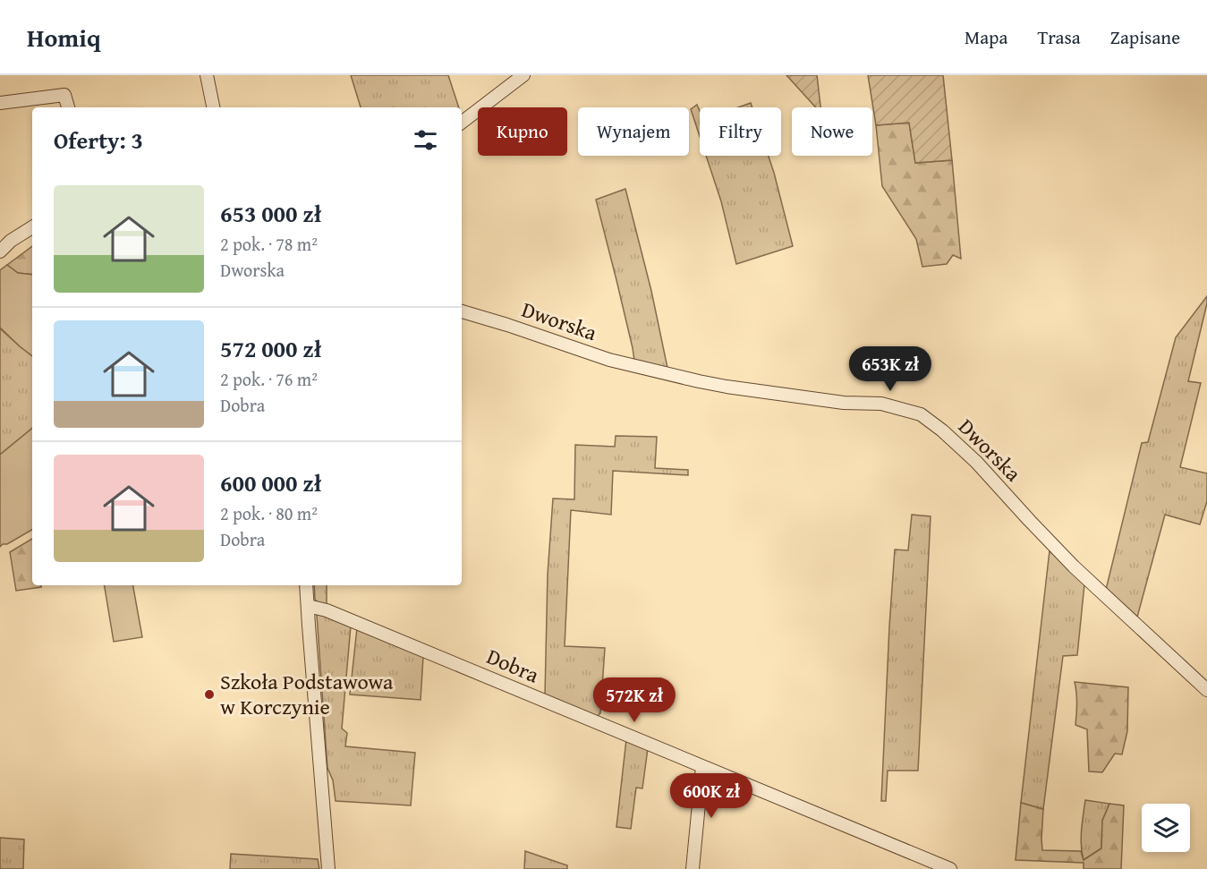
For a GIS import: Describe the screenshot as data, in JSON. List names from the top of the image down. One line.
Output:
{"streets":{"street":["Dworska","Dobra"]},"places":["Szkoła Podstawowa w Korczynie"],"page":{"header":"Homiq","nav":["Mapa","Trasa","Zapisane"],"chip":["Kupno","Wynajem","Filtry","Nowe"],"heading":"Oferty: 3","list":[{"name":"653 000 zł","note":"2 pok. · 78 m² · Dworska"},{"name":"572 000 zł","note":"2 pok. · 76 m² · Dobra"},{"name":"600 000 zł","note":"2 pok. · 80 m² · Dobra"}],"price":["653K zł","572K zł","600K zł"]}}
